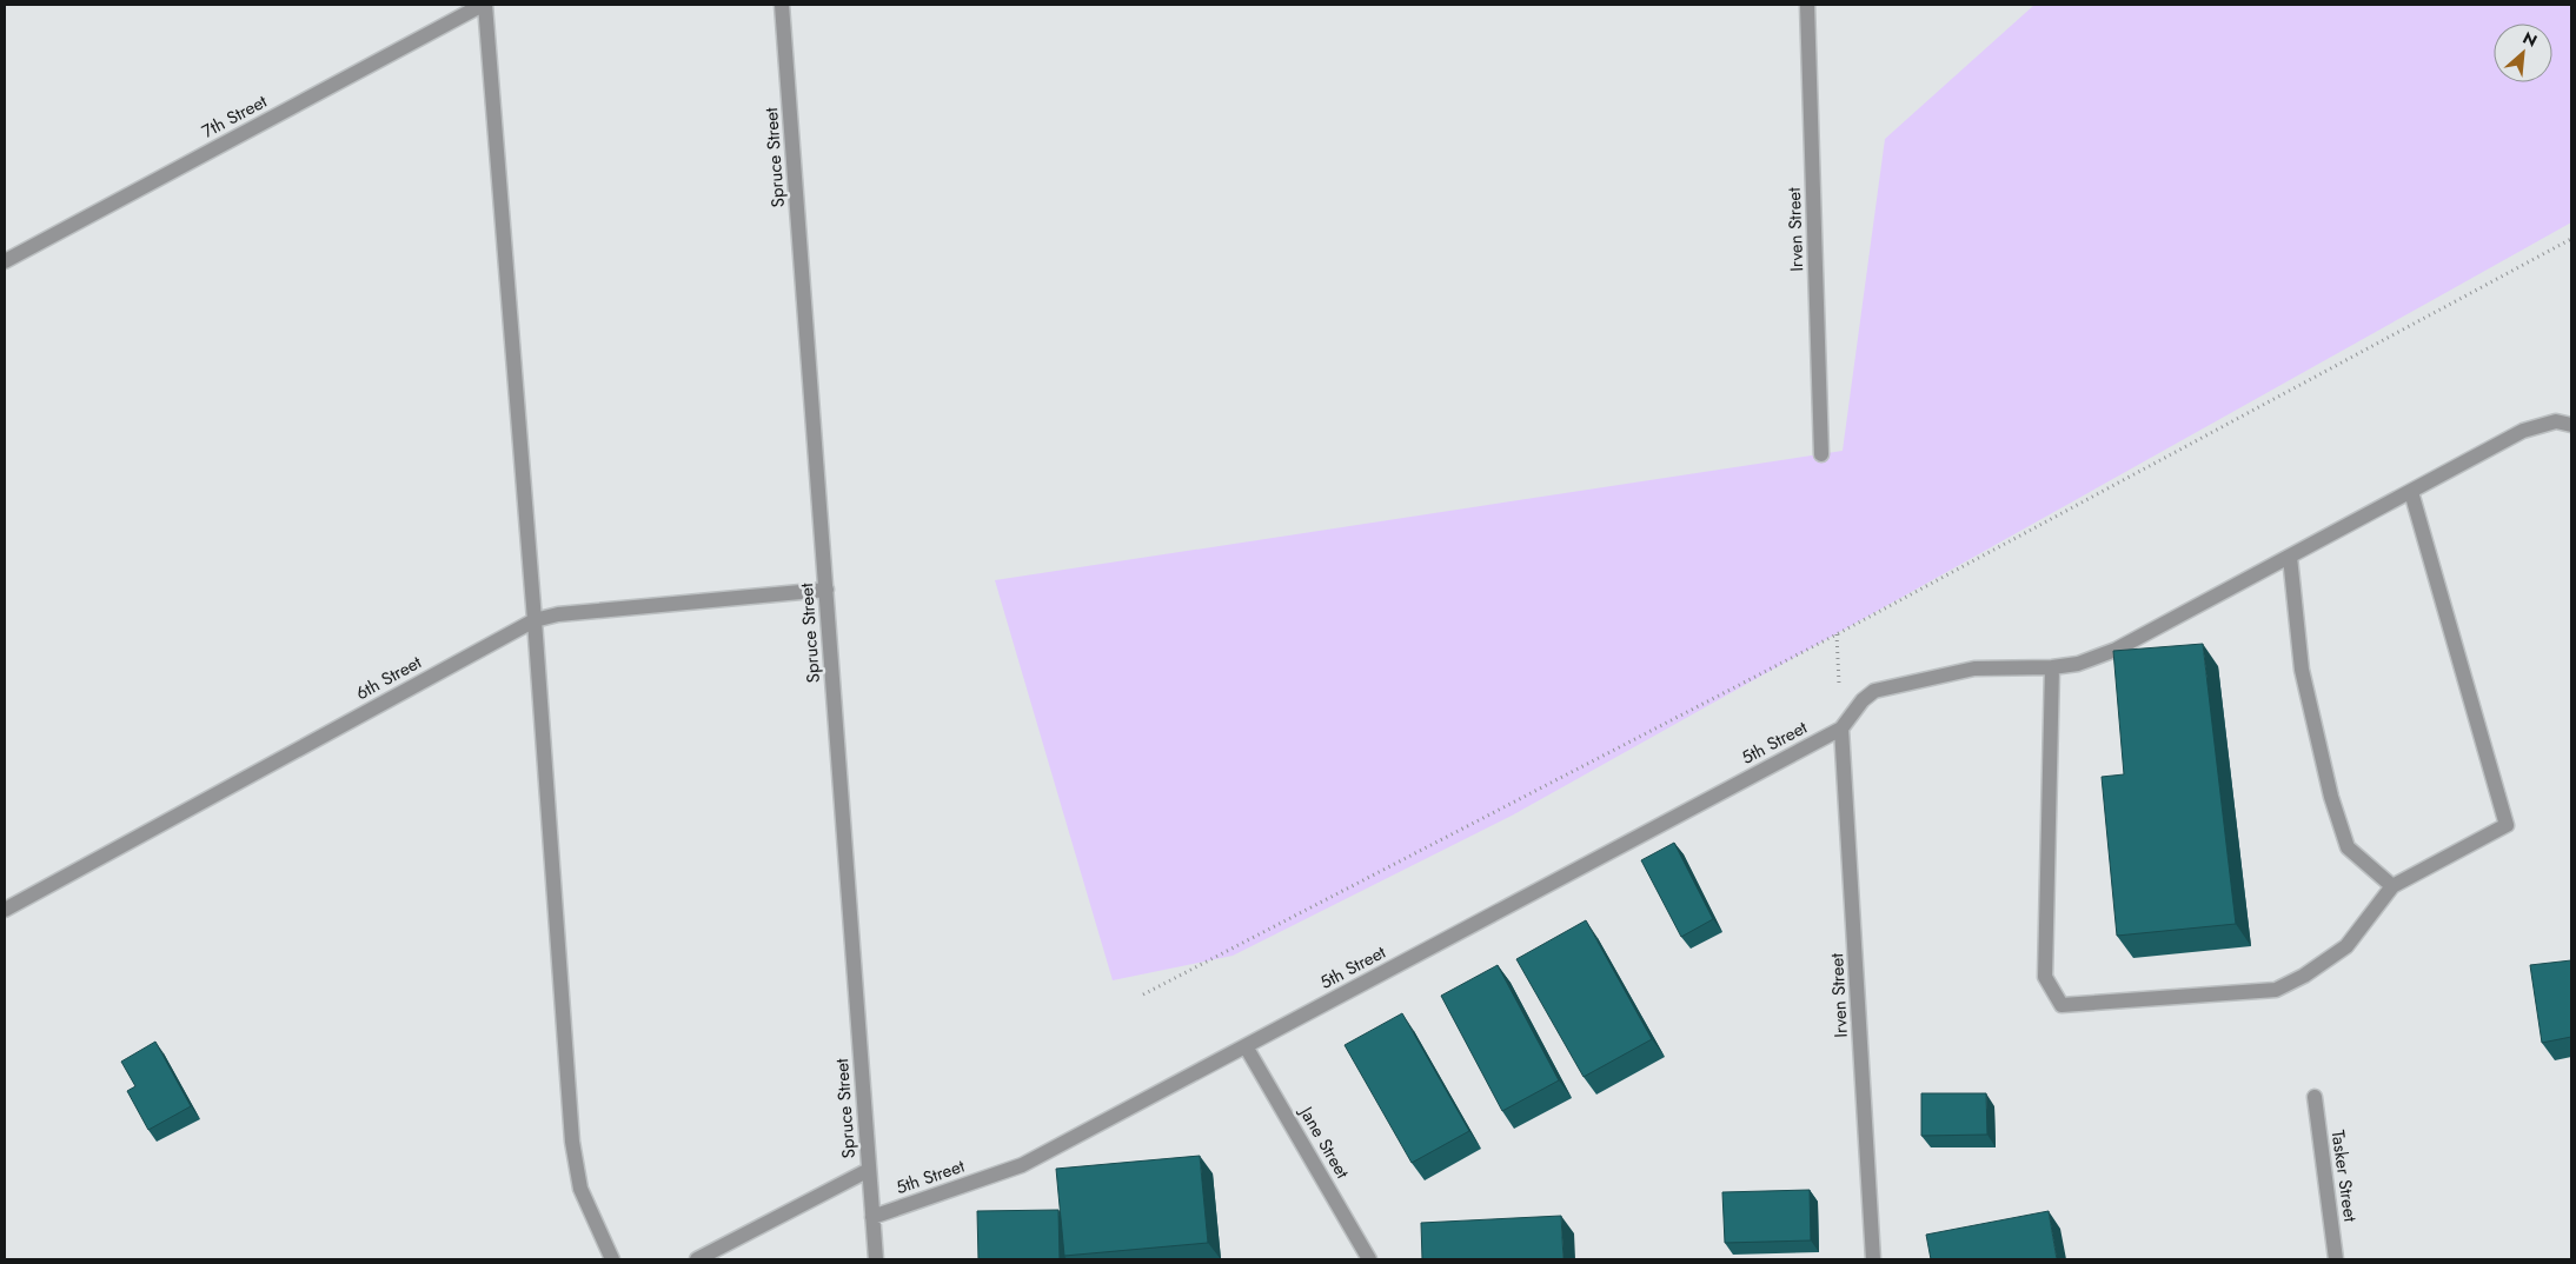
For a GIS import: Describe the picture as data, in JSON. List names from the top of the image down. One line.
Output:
{"streets":{"street":["7th Street","Spruce Street","Irven Street","6th Street","5th Street","Jane Street","Tasker Street"]},"crossings":[["Spruce Street","6th Street"],["Spruce Street","5th Street"],["Irven Street","5th Street"],["5th Street","Jane Street"]],"north":"top right"}
